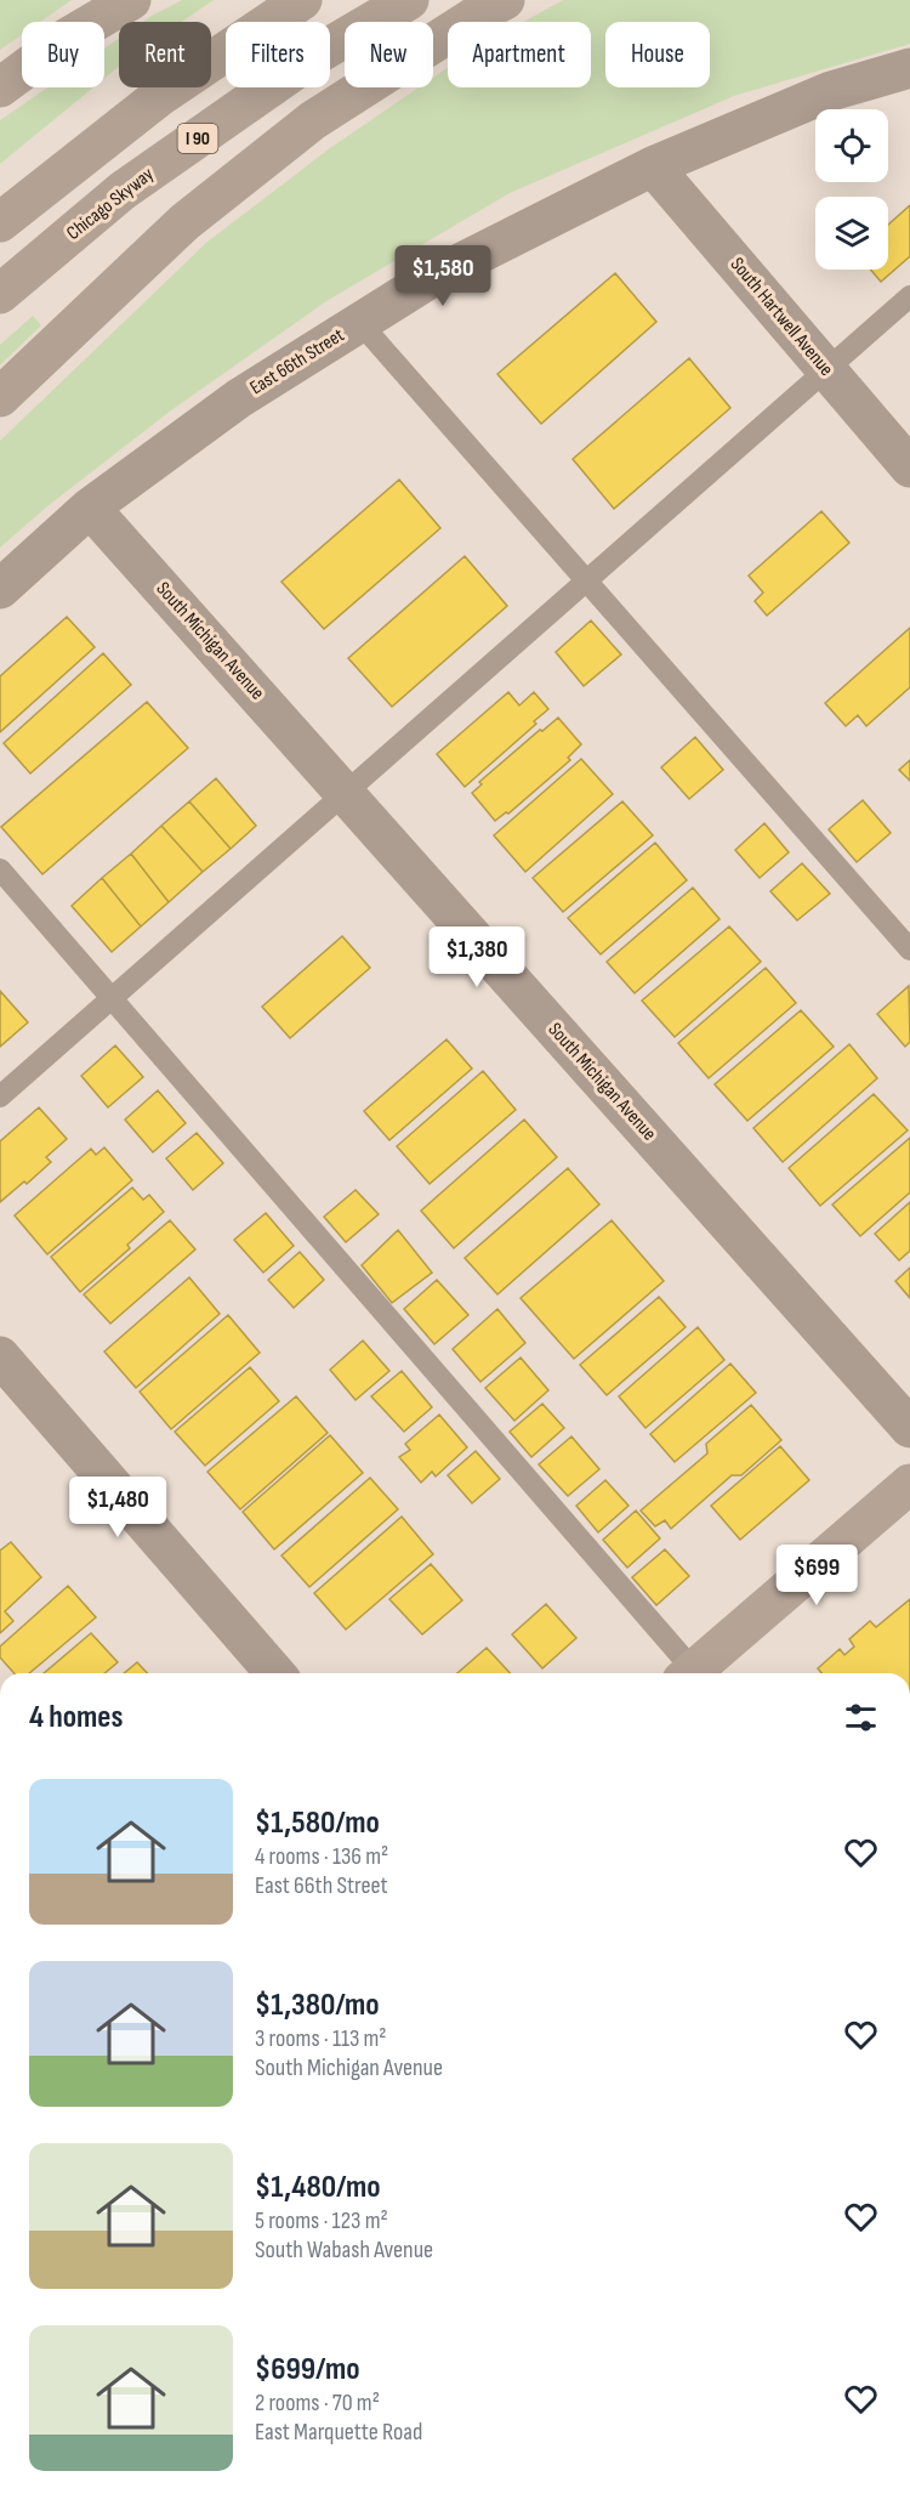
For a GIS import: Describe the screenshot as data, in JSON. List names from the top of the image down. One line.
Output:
{"streets":{"highway":["I 90","Chicago Skyway"],"street":["South Hartwell Avenue","East 66th Street","South Michigan Avenue"]},"crossings":[["South Hartwell Avenue","East 66th Street"],["East 66th Street","South Michigan Avenue"]],"page":{"chip":["Buy","Rent","Filters","New","Apartment","House"],"price":["$1,580","$1,380","$1,480","$699"],"heading":"4 homes","list":[{"name":"$1,580/mo","note":"4 rooms · 136 m² · East 66th Street"},{"name":"$1,380/mo","note":"3 rooms · 113 m² · South Michigan Avenue"},{"name":"$1,480/mo","note":"5 rooms · 123 m² · South Wabash Avenue"},{"name":"$699/mo","note":"2 rooms · 70 m² · East Marquette Road"}]}}
